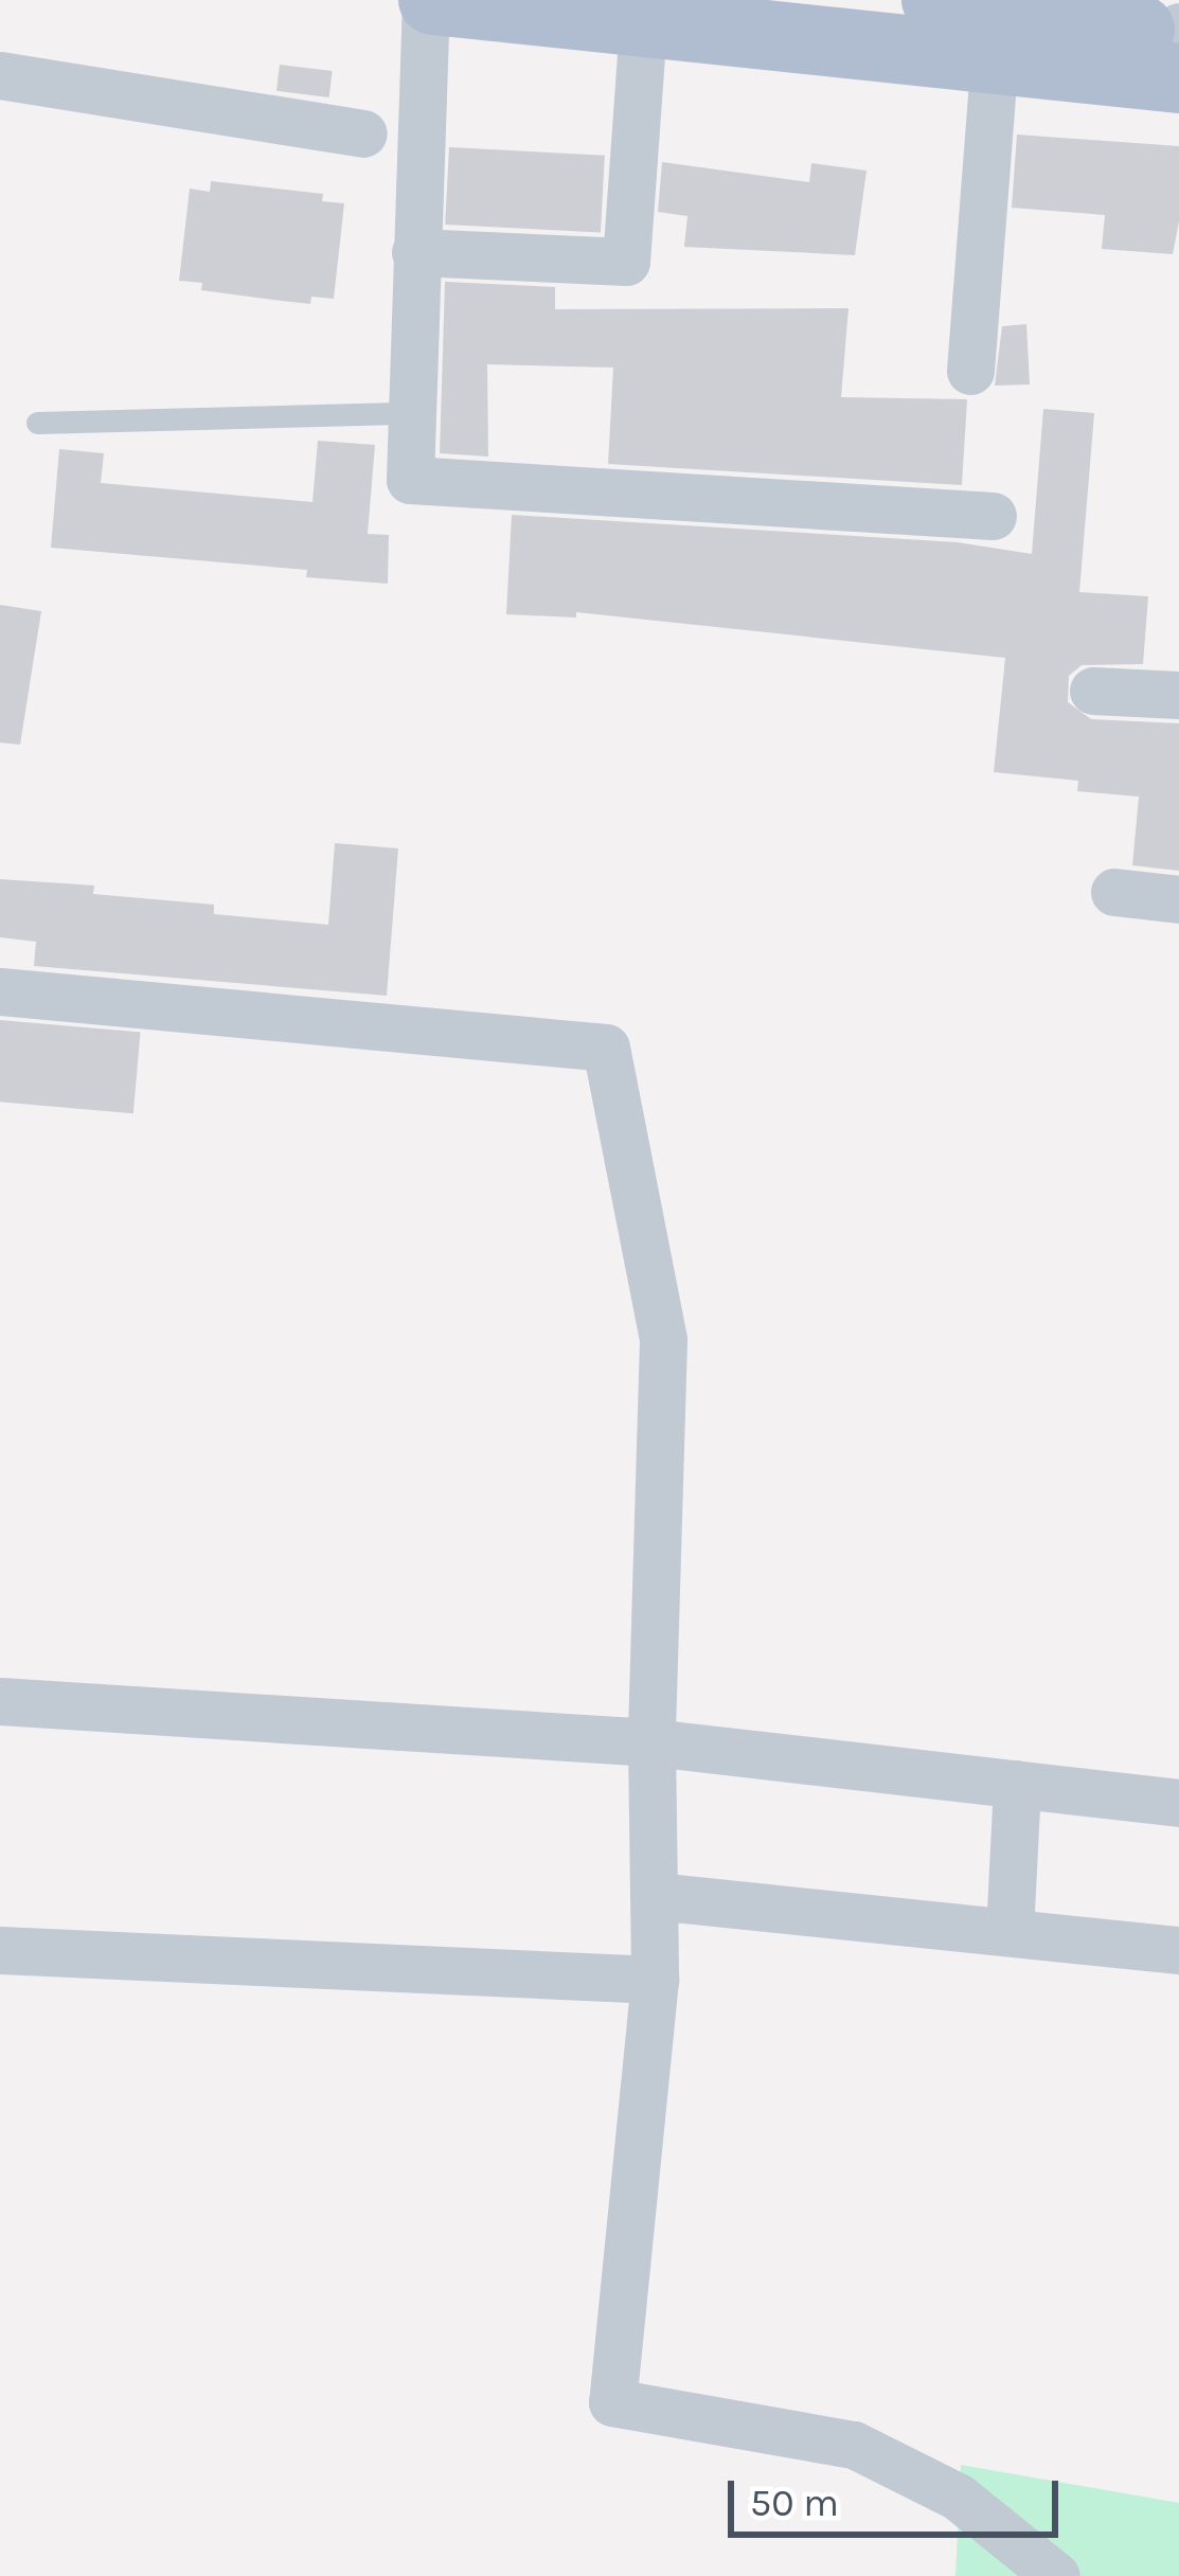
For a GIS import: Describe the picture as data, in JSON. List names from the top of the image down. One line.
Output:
{"scale_bar":"50 m"}
